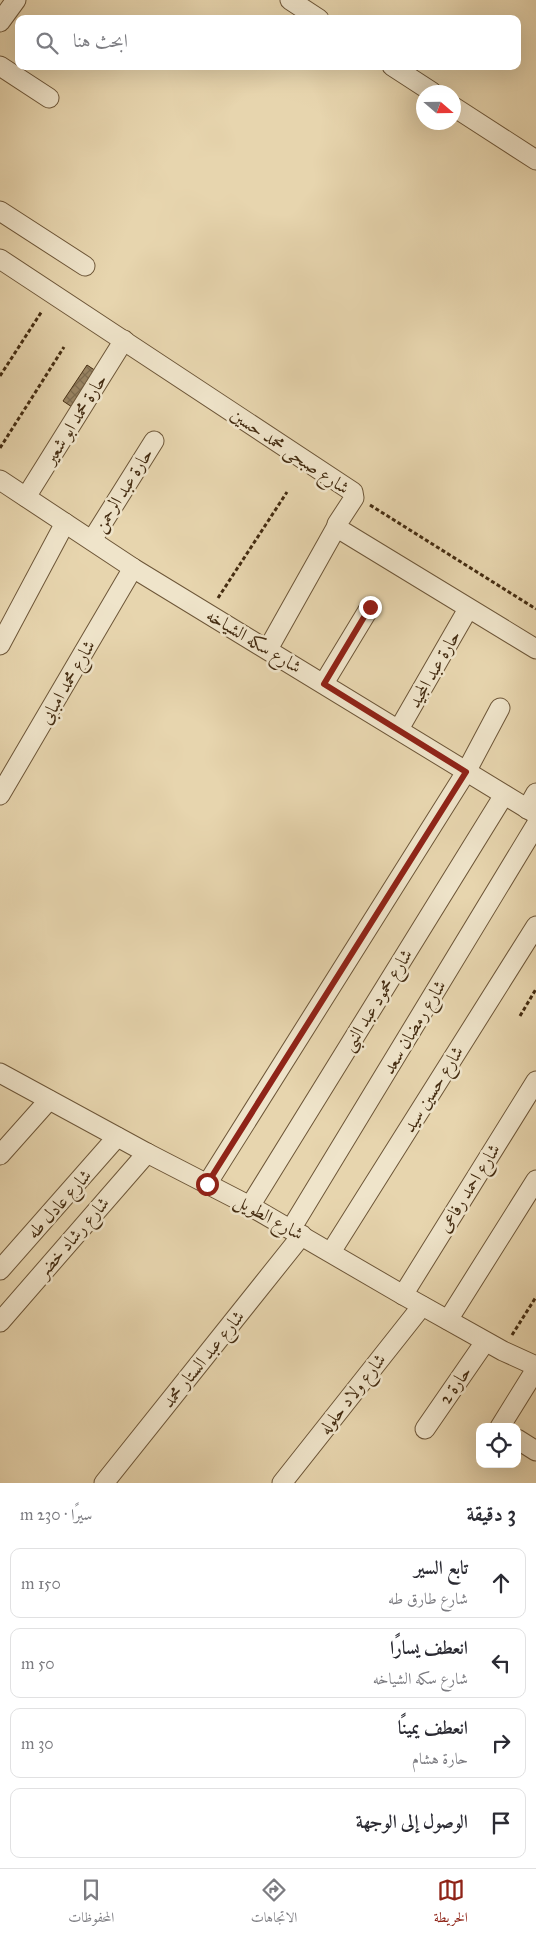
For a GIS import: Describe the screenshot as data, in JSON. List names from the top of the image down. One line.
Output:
{"streets":{"street":["حارة محمد ابو شعير","شارع صبحى محمد حسين","حارة عبد الرحمن","شارع سكه الشياخه","حارة عبد المجيد","شارع محمد امبابى","شارع محمود عبد النبى","شارع رمضان سعد","شارع حسين سيد","شارع احمد رفاعى","شارع عادل طه","شارع الطويل","شارع رشاد خضر","شارع عبد الستار محمد","حارة 2","شارع ولاد حلوله"]},"crossings":[["حارة محمد ابو شعير","شارع صبحى محمد حسين"],["حارة محمد ابو شعير","شارع سكه الشياخه"],["شارع صبحى محمد حسين","شارع سكه الشياخه"],["حارة عبد الرحمن","شارع سكه الشياخه"],["شارع سكه الشياخه","حارة عبد المجيد"],["شارع سكه الشياخه","شارع محمد امبابى"],["شارع سكه الشياخه","شارع محمود عبد النبى"],["شارع سكه الشياخه","شارع رمضان سعد"],["شارع محمود عبد النبى","شارع الطويل"],["شارع رمضان سعد","شارع الطويل"],["شارع رمضان سعد","شارع عبد الستار محمد"],["شارع حسين سيد","شارع الطويل"],["شارع احمد رفاعى","شارع الطويل"],["شارع عادل طه","شارع الطويل"],["شارع الطويل","شارع رشاد خضر"],["شارع الطويل","شارع عبد الستار محمد"],["شارع الطويل","حارة 2"],["شارع الطويل","شارع ولاد حلوله"]],"north":"right","page":{"search":"ابحث هنا","heading":["3 دقيقة","سيرًا · 230 m"],"list":[["تابع السير","شارع طارق طه","150 m"],["انعطف يسارًا","شارع سكه الشياخه","50 m"],["انعطف يمينًا","حارة هشام","30 m"],"الوصول إلى الوجهة"],"nav":["الخريطة","الاتجاهات","المحفوظات"]}}
